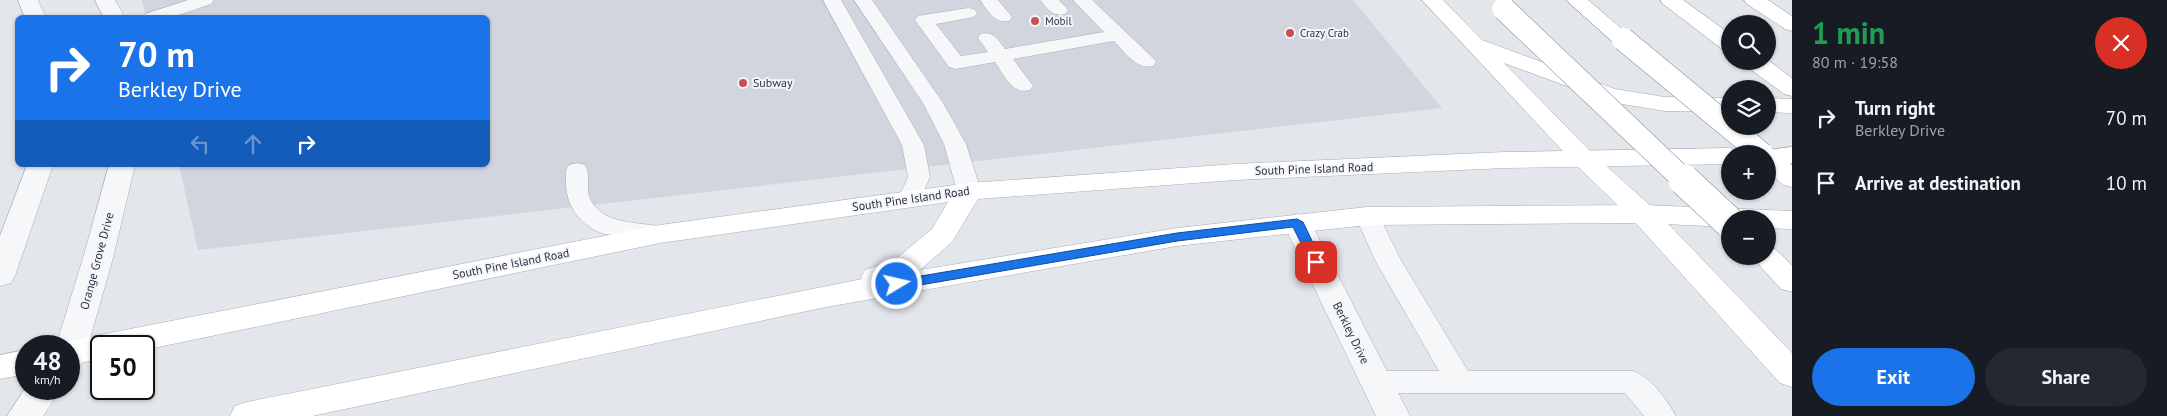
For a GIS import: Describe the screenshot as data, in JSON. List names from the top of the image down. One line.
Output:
{"streets":{"main road":["South Pine Island Road"],"street":["Orange Grove Drive","Berkley Drive"]},"places":["Mobil","Crazy Crab","Subway"],"page":{"heading":["1 min","80 m · 19:58"],"map_buttons":["+","−"],"turn":["70 m","Berkley Drive"],"list":[{"name":"Turn right","note":"Berkley Drive","value":"70 m"},{"name":"Arrive at destination","value":"10 m"}],"speed":"48 km/h","limit":"50","buttons":["Exit","Share"]}}
